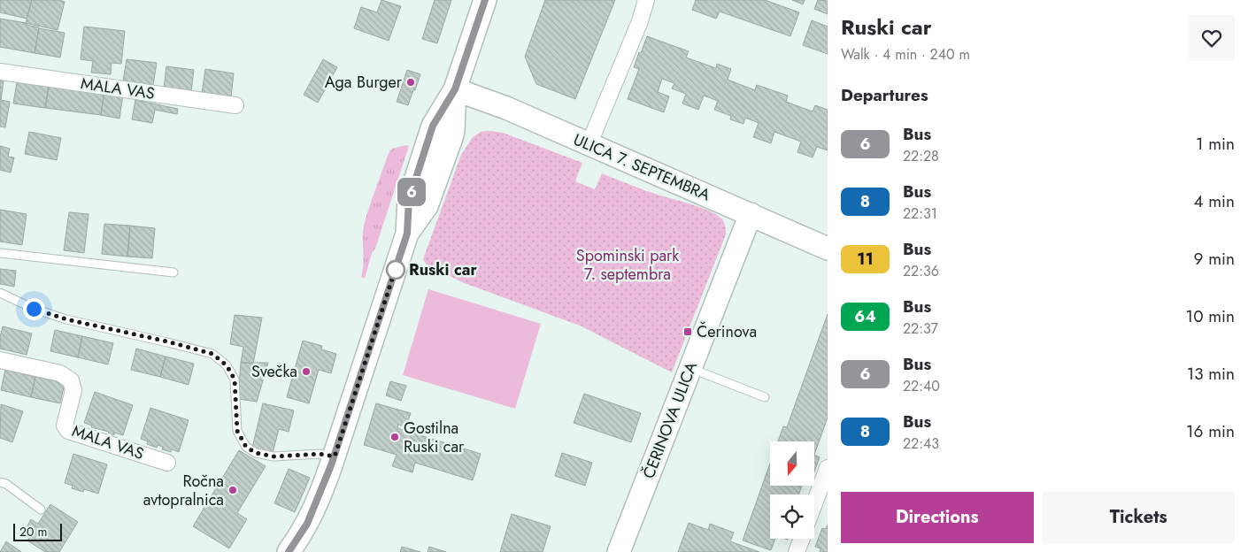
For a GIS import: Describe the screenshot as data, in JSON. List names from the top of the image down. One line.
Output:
{"streets":{"street":["MALA VAS","ULICA 7. SEPTEMBRA","ČERINOVA ULICA"]},"crossings":[["ULICA 7. SEPTEMBRA","ČERINOVA ULICA"]],"parks":["Spominski park 7. septembra"],"places":{"other":["Aga Burger","Ruski car","Svečka","Gostilna Ruski car","Ročna avtopralnica"],"transit":["Čerinova"]},"lines":["bus line 6"],"scale_bar":"20 m","north":"bottom","page":{"on_map":"6","heading":[["Ruski car","Walk · 4 min · 240 m"],"Departures"],"list":[{"mark":"6","name":"Bus","note":"22:28","value":"1 min"},{"mark":"8","name":"Bus","note":"22:31","value":"4 min"},{"mark":"11","name":"Bus","note":"22:36","value":"9 min"},{"mark":"64","name":"Bus","note":"22:37","value":"10 min"},{"mark":"6","name":"Bus","note":"22:40","value":"13 min"},{"mark":"8","name":"Bus","note":"22:43","value":"16 min"}],"buttons":["Directions","Tickets"],"scale":"20 m"}}
